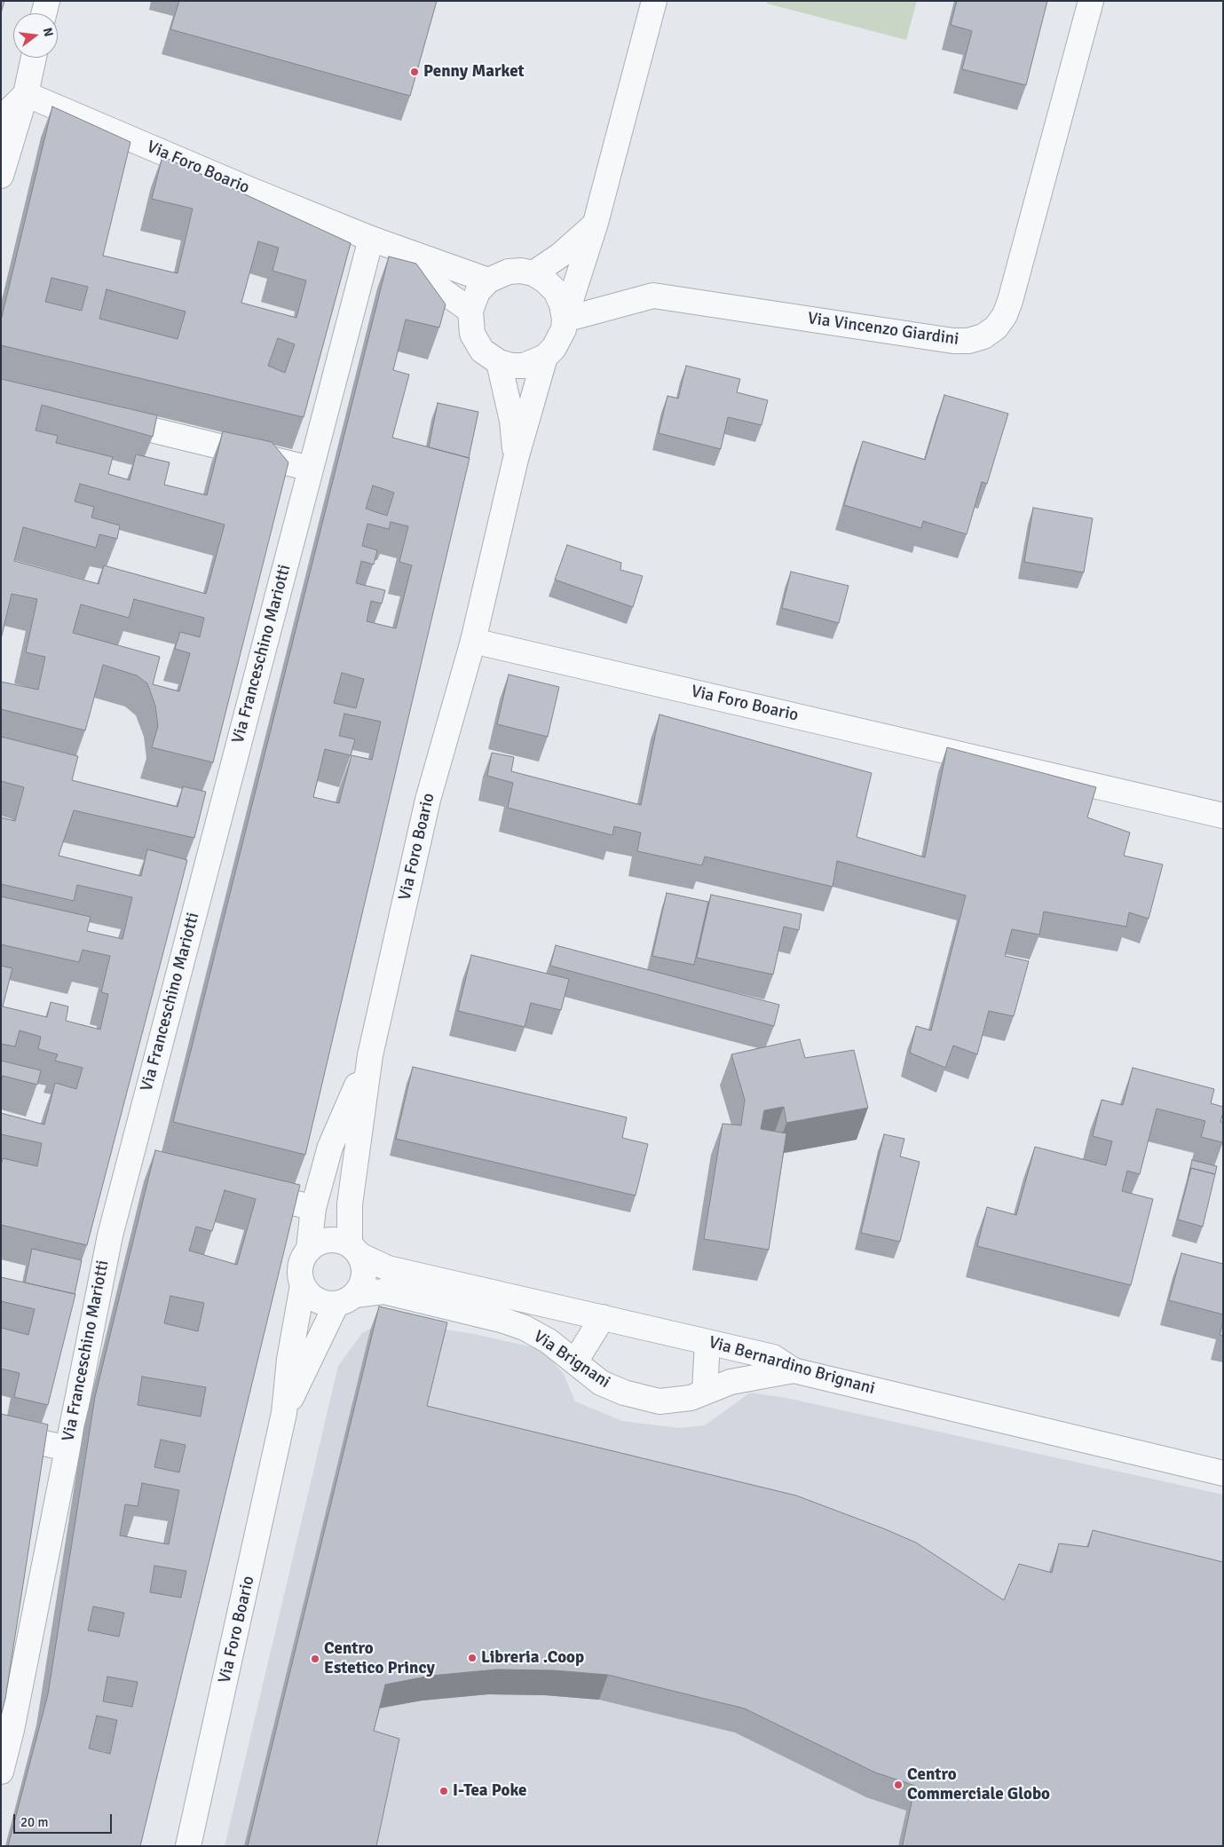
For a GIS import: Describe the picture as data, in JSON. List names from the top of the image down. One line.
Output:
{"streets":{"street":["Via Foro Boario","Via Vincenzo Giardini","Via Franceschino Mariotti","Via Brignani","Via Bernardino Brignani"]},"crossings":[["Via Foro Boario","Via Vincenzo Giardini"],["Via Foro Boario","Via Franceschino Mariotti"],["Via Foro Boario","Via Brignani"],["Via Foro Boario","Via Bernardino Brignani"],["Via Brignani","Via Bernardino Brignani"]],"places":["Penny Market","Libreria .Coop","Centro Estetico Princy","Centro Commerciale Globo","I-Tea Poke"],"scale_bar":"20 m","north":"right"}
